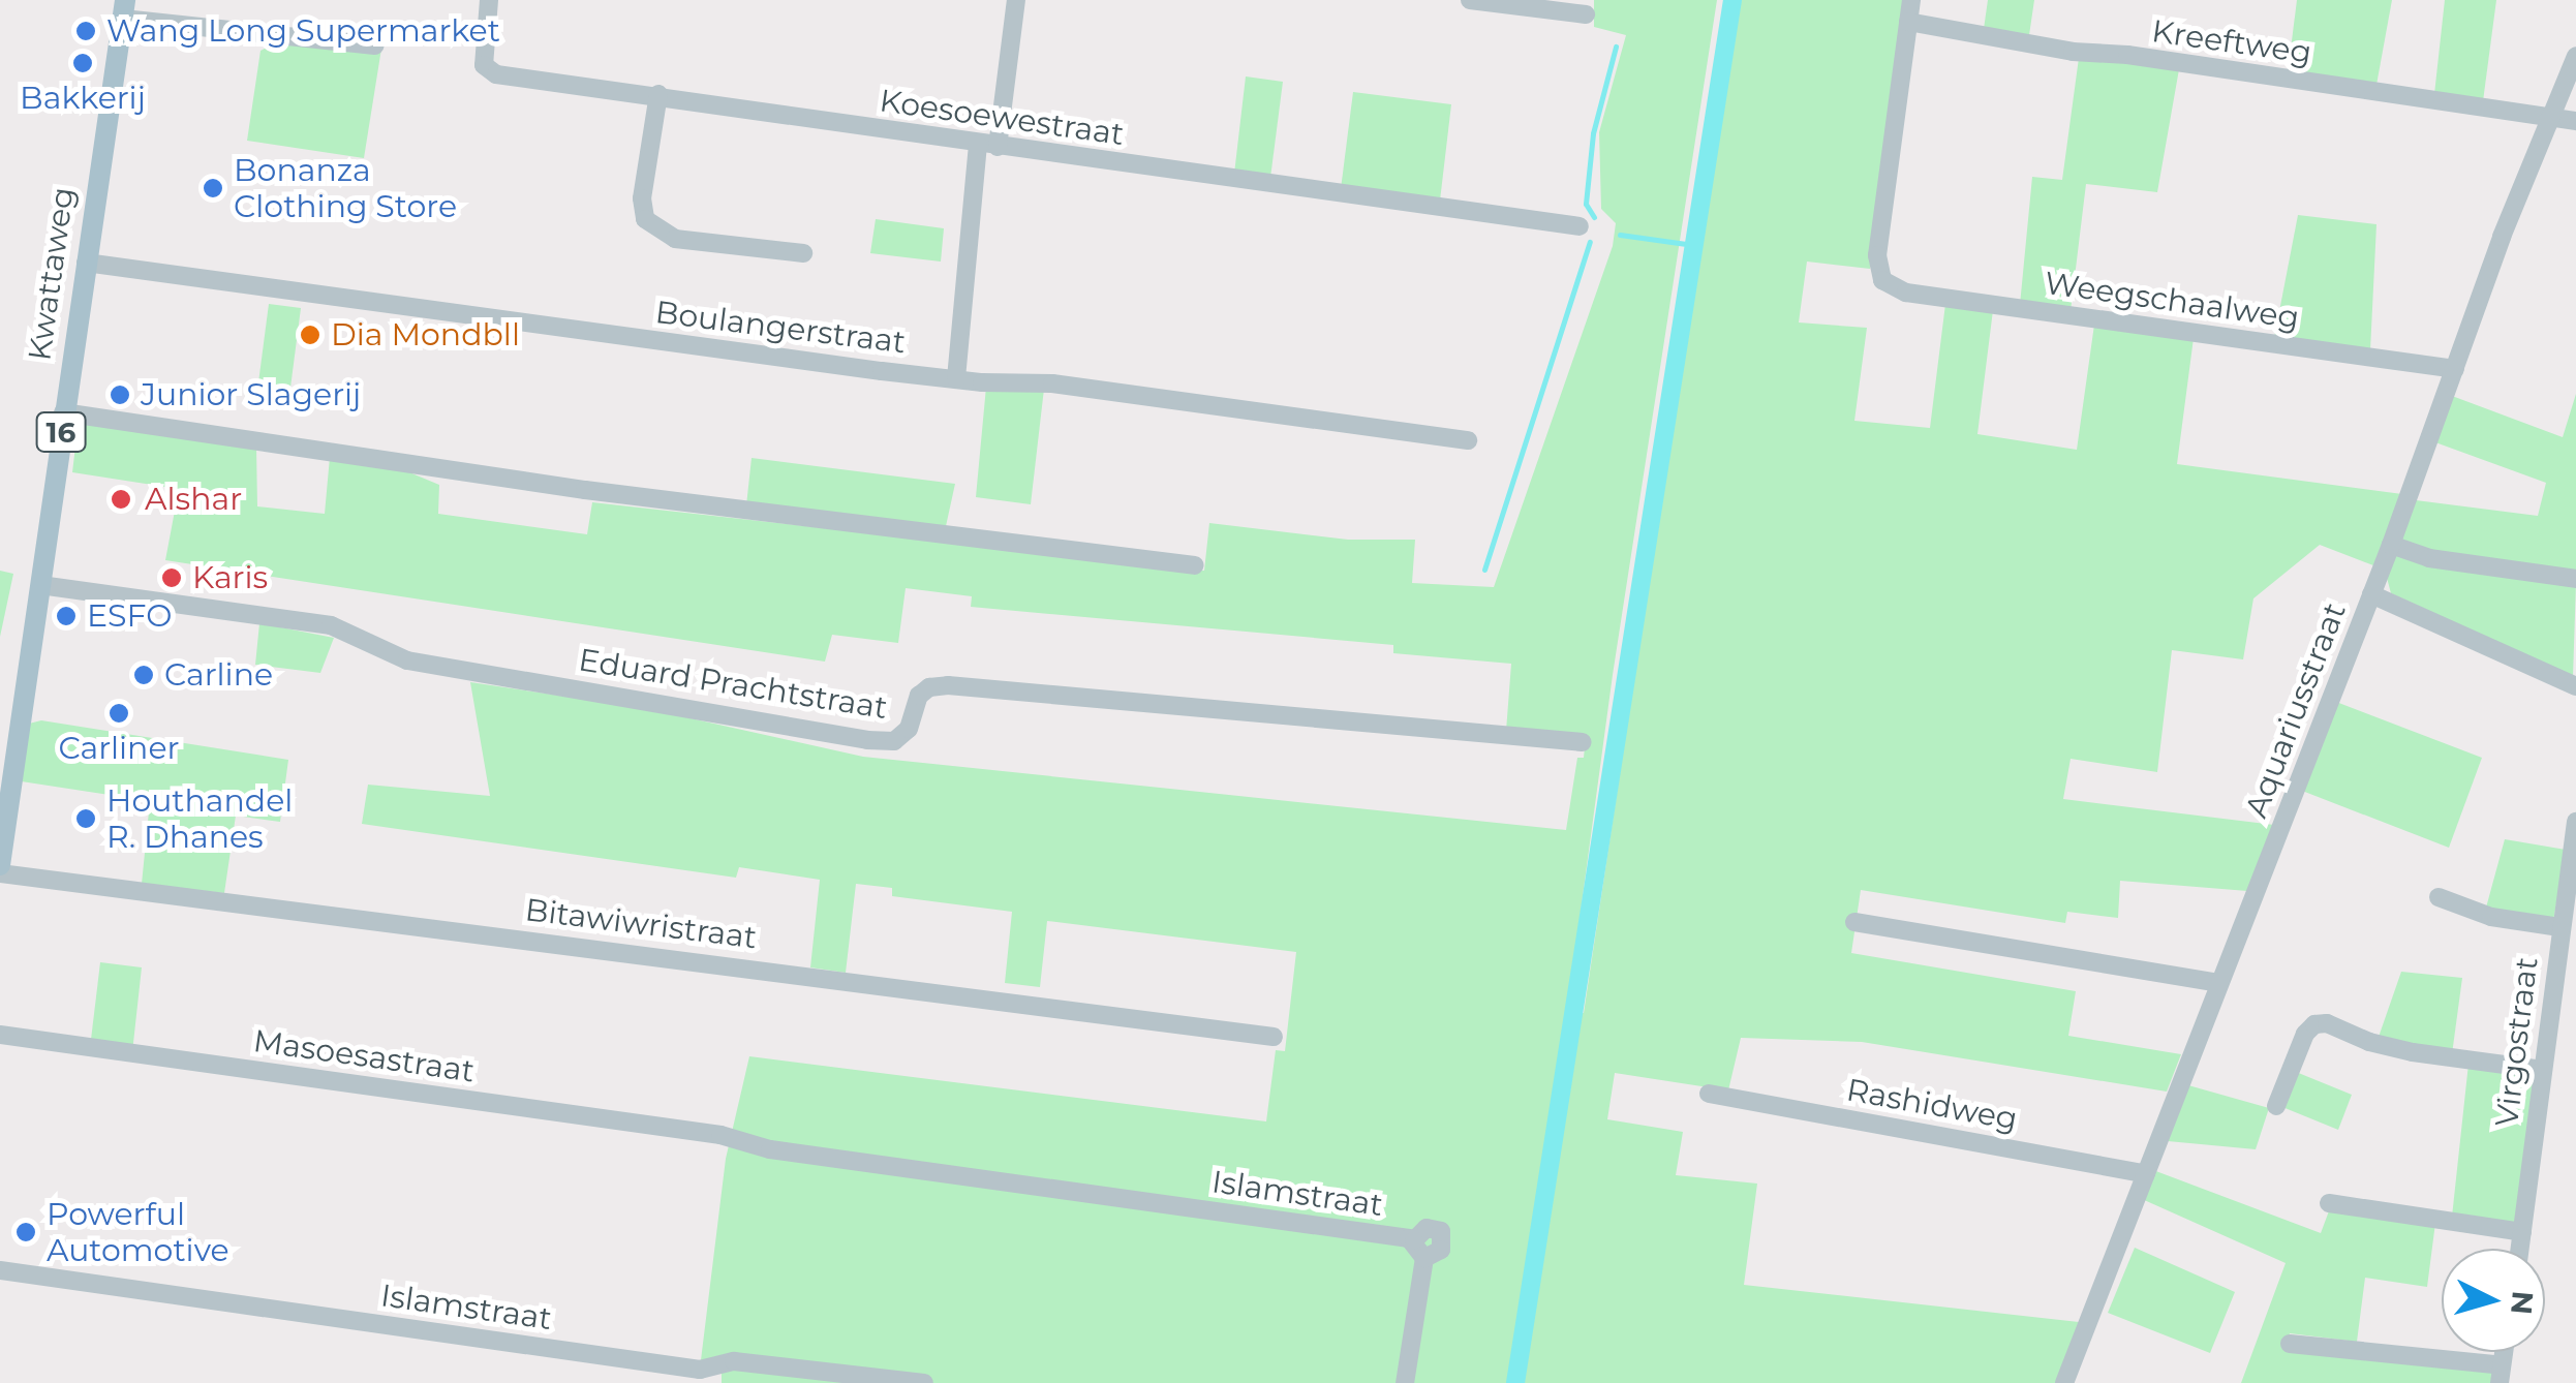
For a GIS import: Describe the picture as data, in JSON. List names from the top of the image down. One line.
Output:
{"streets":{"main road":["Kwattaweg","16"],"street":["Kreeftweg","Koesoewestraat","Weegschaalweg","Boulangerstraat","Eduard Prachtstraat","Aquariusstraat","Bitawiwristraat","Virgostraat","Masoesastraat","Rashidweg","Islamstraat"]},"crossings":[["Kreeftweg","Weegschaalweg"],["Kreeftweg","Aquariusstraat"],["Kwattaweg","Boulangerstraat"],["Kwattaweg","Eduard Prachtstraat"],["Weegschaalweg","Aquariusstraat"],["Aquariusstraat","Rashidweg"],["Masoesastraat","Islamstraat"]],"places":["Wang Long Supermarket","Bakkerij","Bonanza Clothing Store","Dia Mondbll","Junior Slagerij","Alshar","Karis","ESFO","Carline","Carliner","Houthandel R. Dhanes","Powerful Automotive"],"north":"right"}
